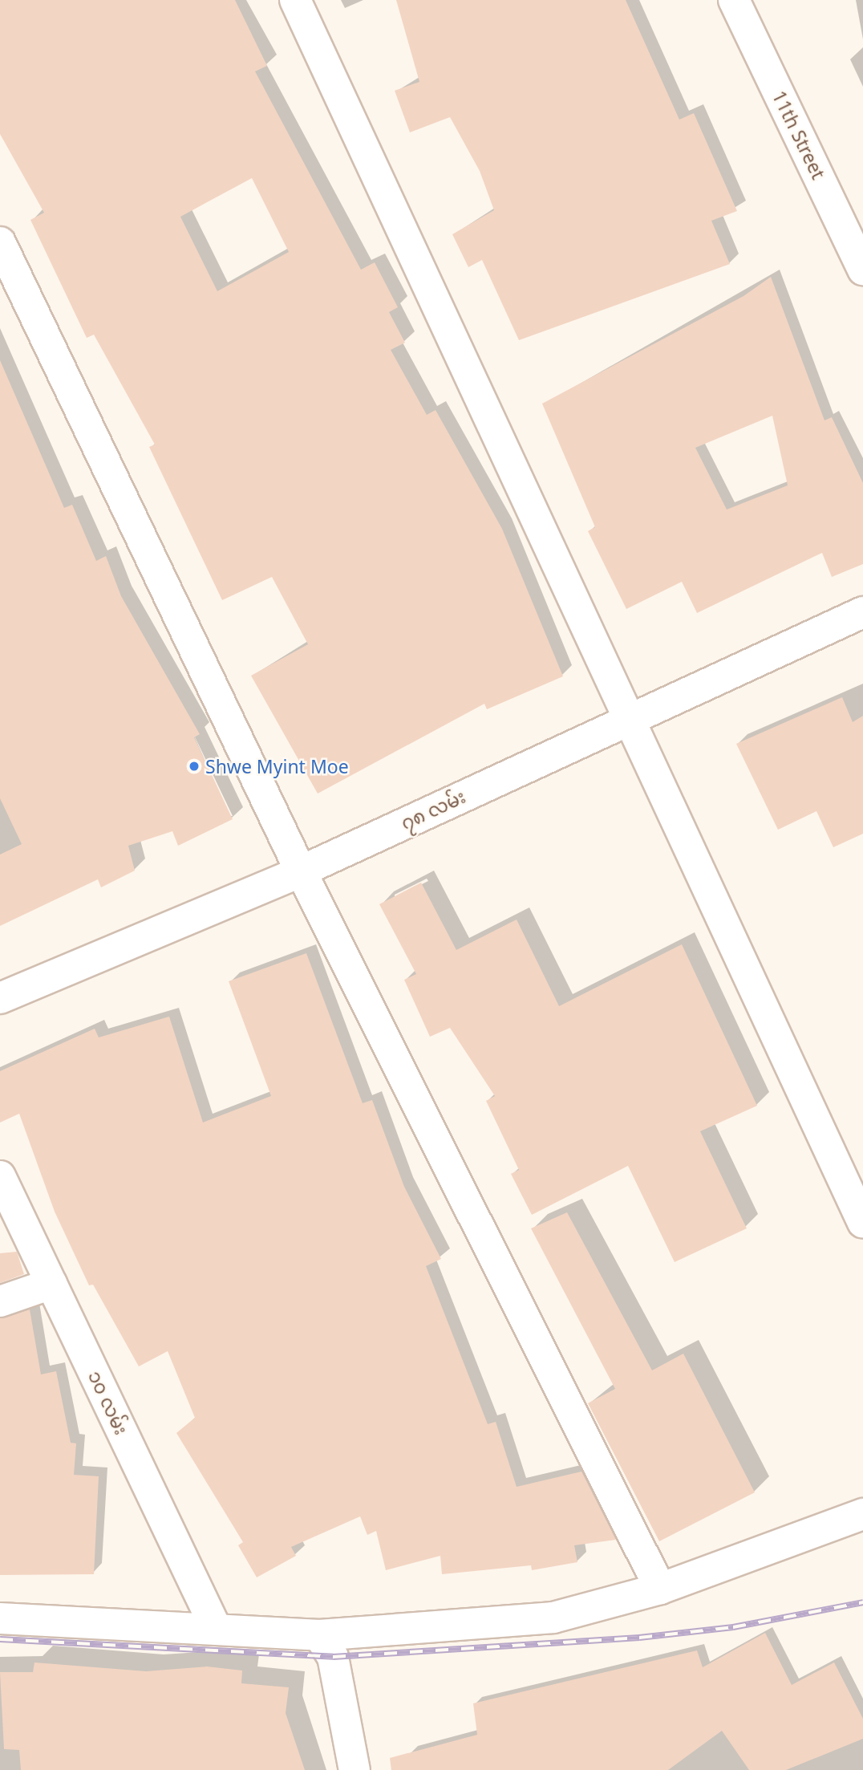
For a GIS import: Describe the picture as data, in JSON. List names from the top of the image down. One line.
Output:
{"streets":{"street":["11th Street","၇၈ လမ်း","၁၀ လမ်း"]},"places":["Shwe Myint Moe"]}
